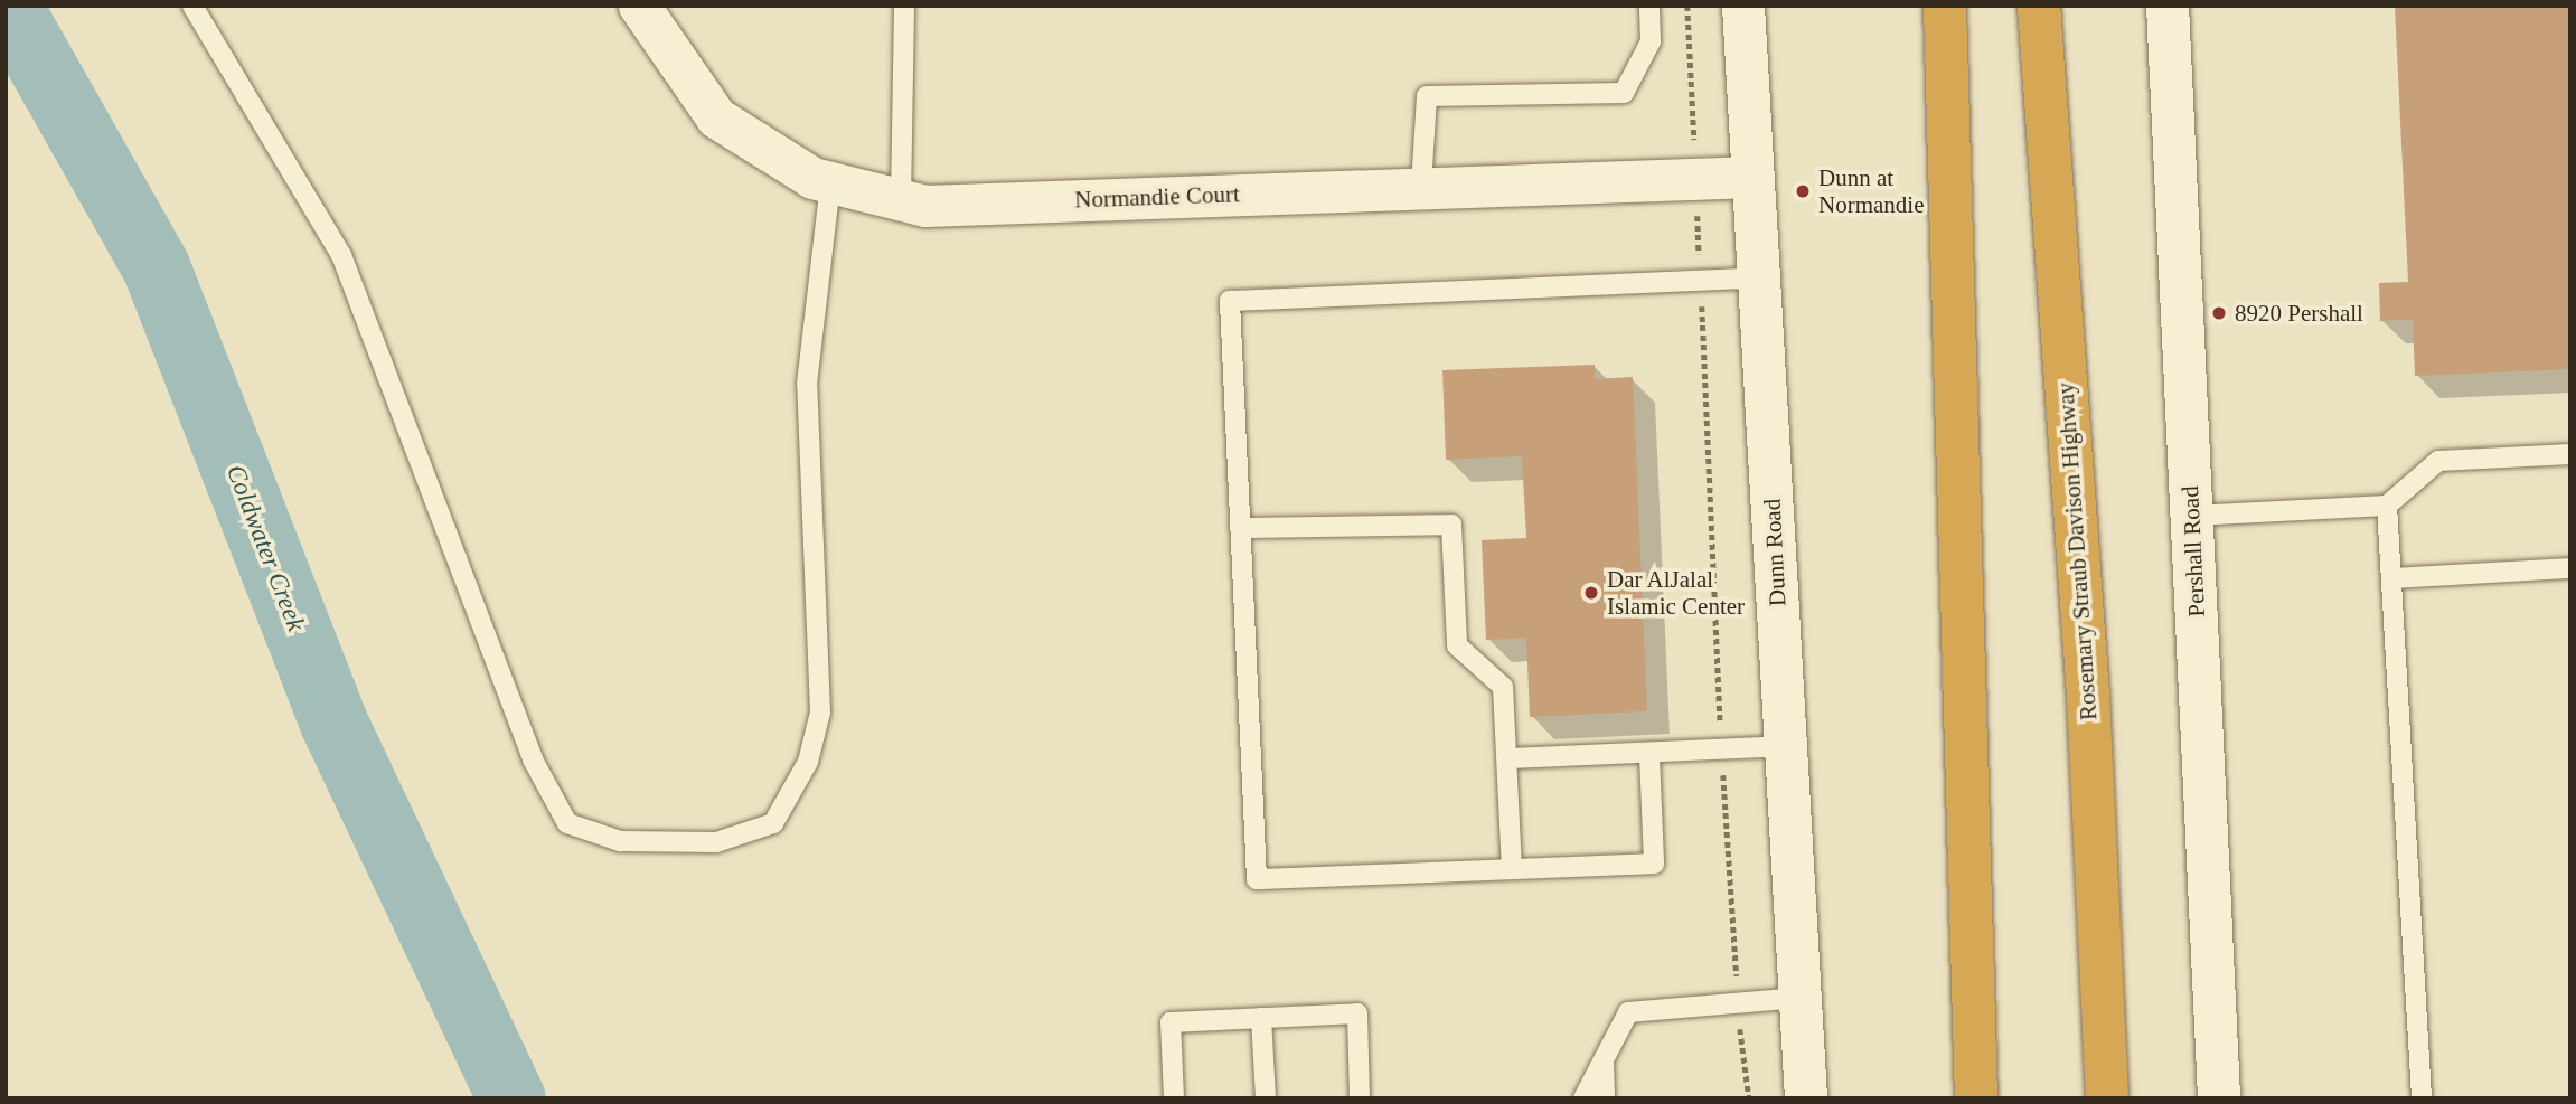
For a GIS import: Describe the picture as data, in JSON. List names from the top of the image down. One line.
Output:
{"streets":{"highway":["Rosemary Straub Davison Highway"],"street":["Normandie Court","Pershall Road","Dunn Road"]},"crossings":[["Normandie Court","Dunn Road"]],"water":["Coldwater Creek"],"places":["Dunn at Normandie","8920 Pershall","Dar AlJalal Islamic Center"]}
